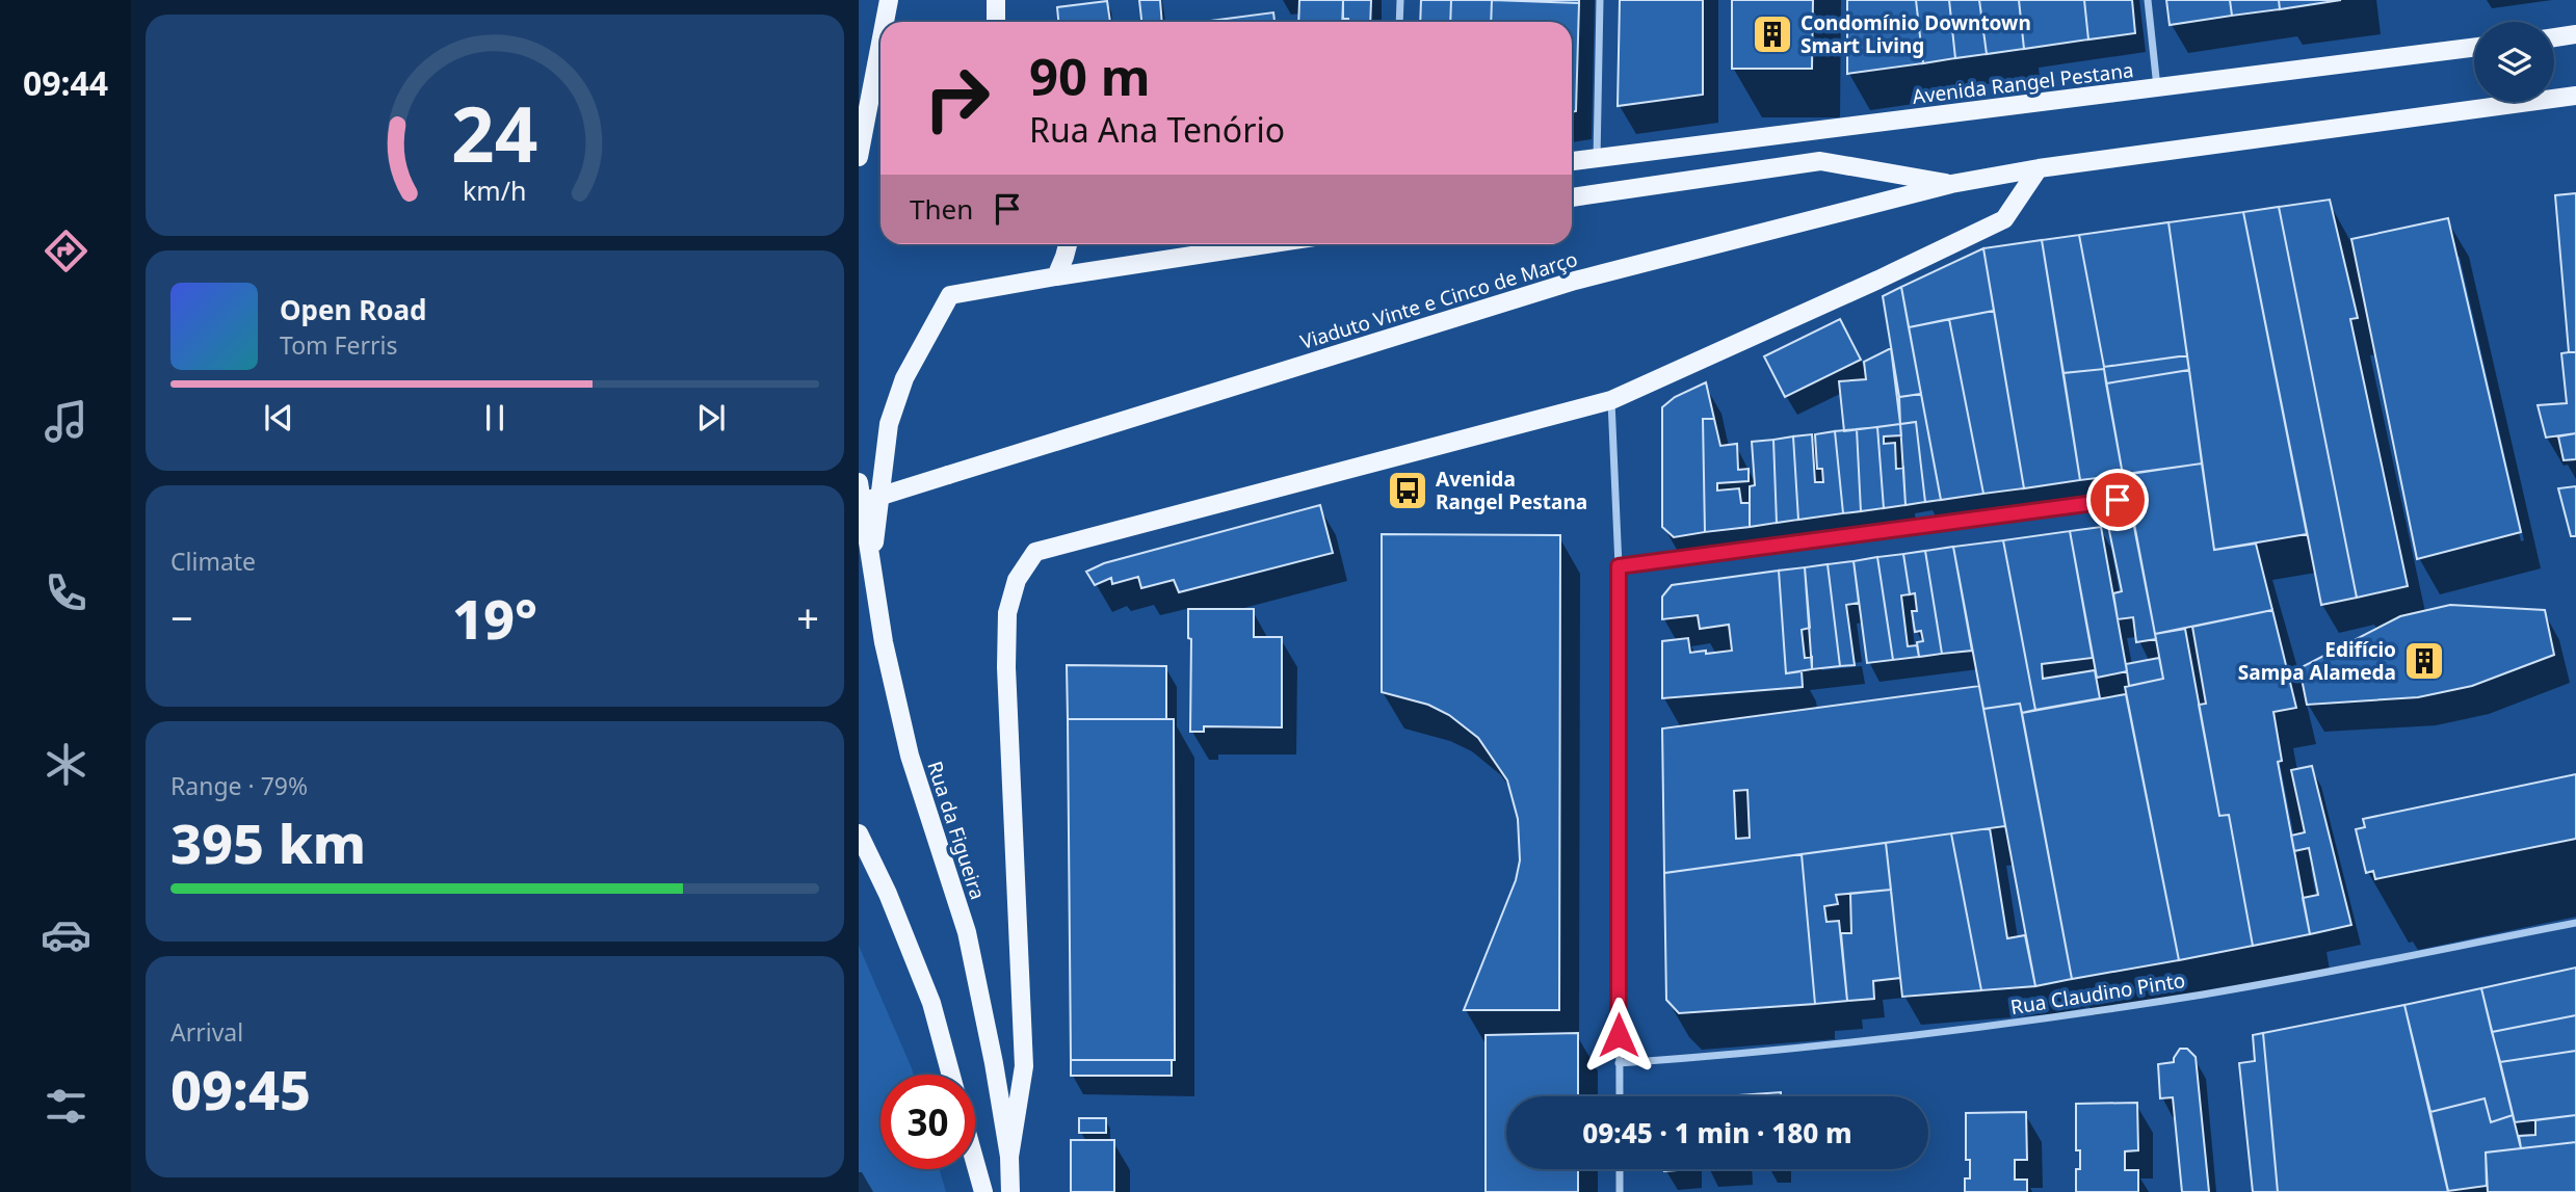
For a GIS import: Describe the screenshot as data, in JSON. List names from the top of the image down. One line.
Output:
{"streets":{"main road":["Avenida Rangel Pestana","Viaduto Vinte e Cinco de Março","Rua da Figueira"],"street":["Rua Claudino Pinto"]},"places":{"building":["Condomínio Downtown Smart Living","Edifício Sampa Alameda"],"bus stop":["Avenida Rangel Pestana"]},"page":{"tabs":"09:44","turn":["90 m","Rua Ana Tenório"],"then":"Then","song":["Open Road","Tom Ferris"],"tile":["Climate",["Range · 79%","395 km"],["Arrival","09:45"]],"heat":["−","19°","+"],"limit":"30","trip":"09:45 · 1 min · 180 m","gauge":["24","km/h"]}}
